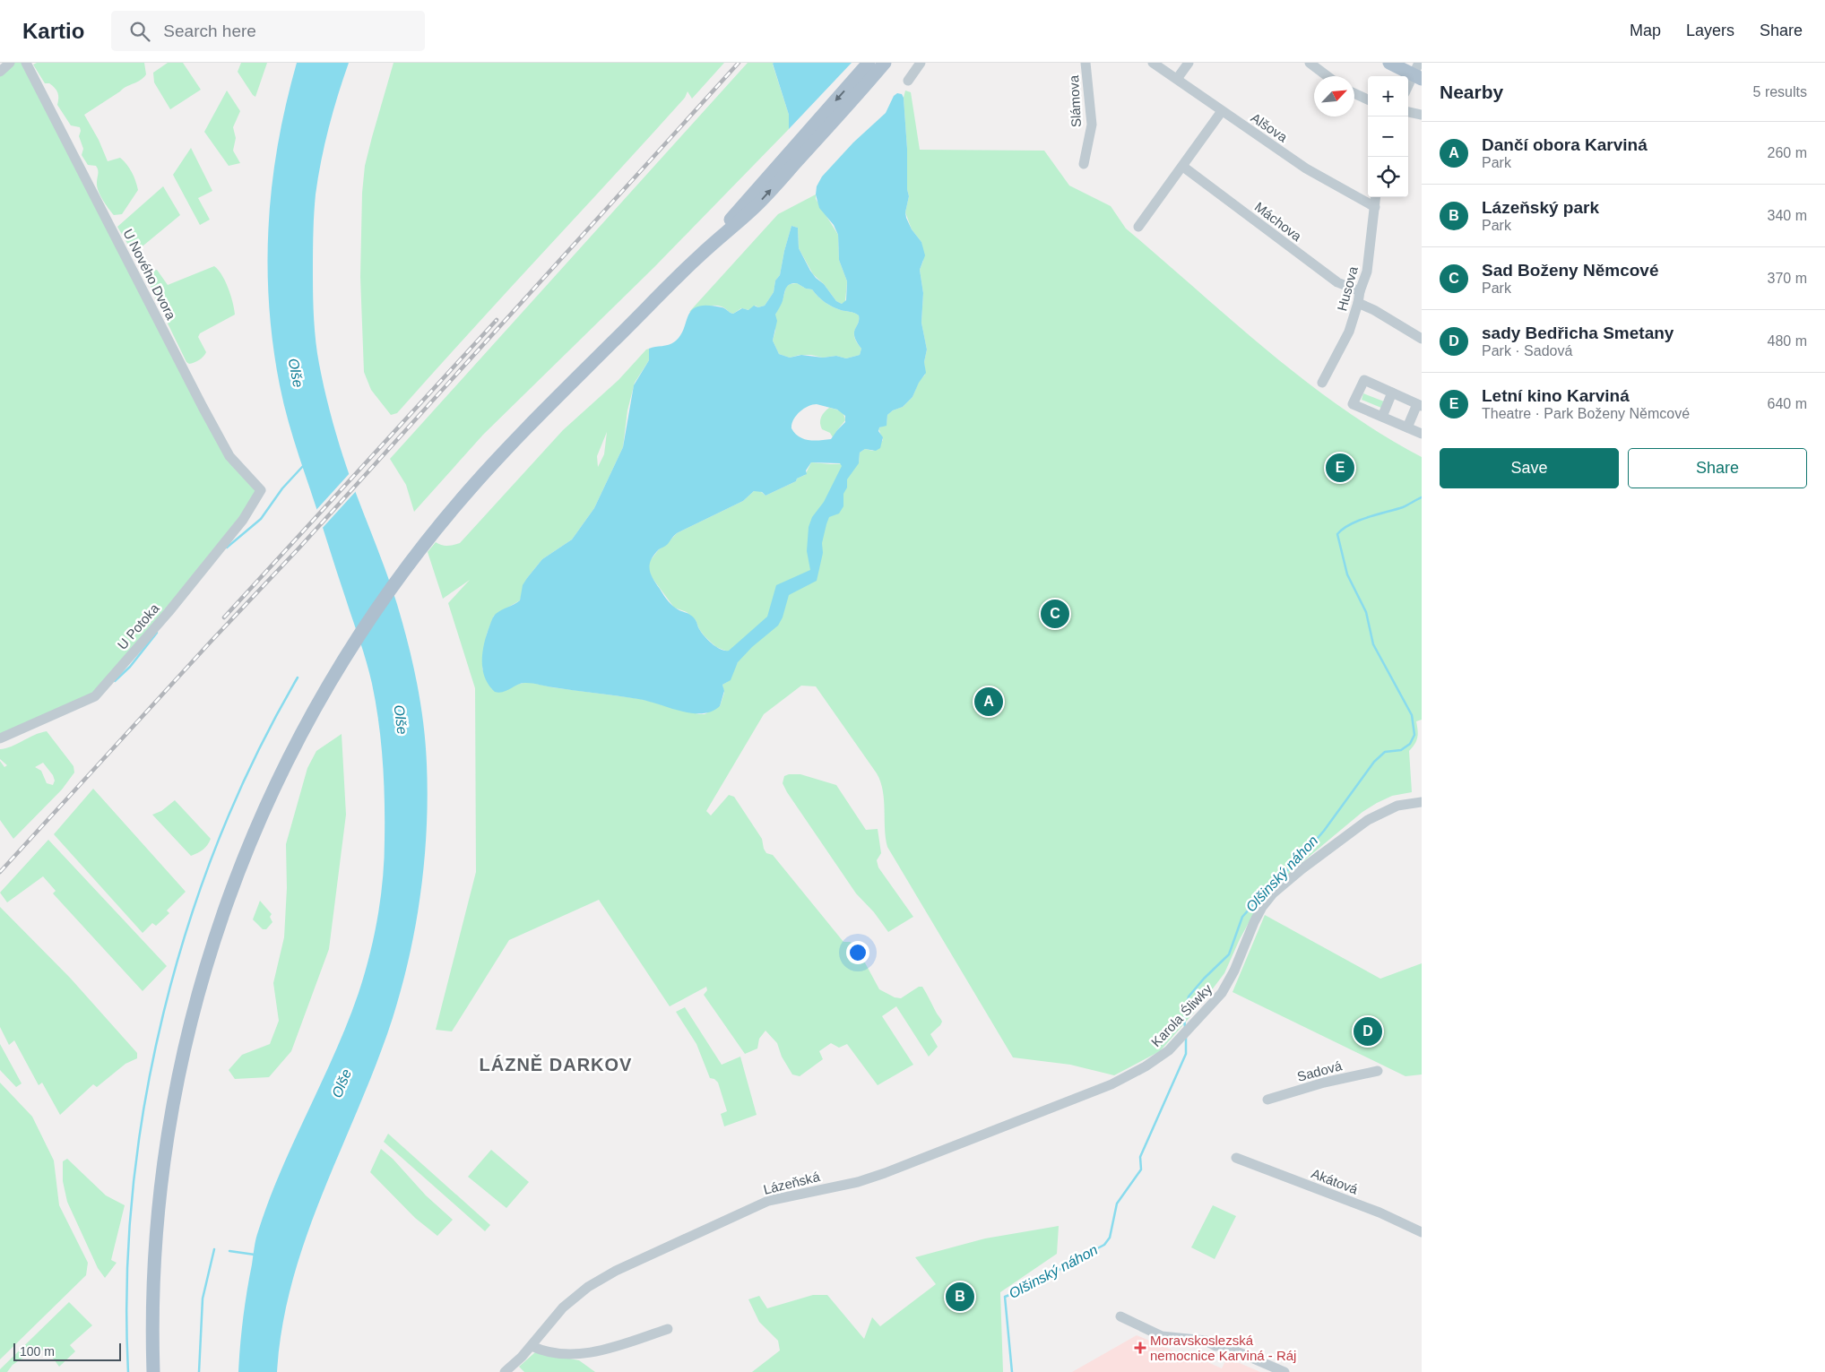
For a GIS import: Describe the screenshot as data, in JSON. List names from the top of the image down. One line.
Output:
{"streets":{"street":["Slámova","Alšova","Máchova","U Nového Dvora","Husova","U Potoka","Karola Śliwky","Sadová","Akátová","Lázeňská"]},"crossings":[["Alšova","Husova"],["Máchova","Husova"],["U Nového Dvora","U Potoka"],["Karola Śliwky","Lázeňská"]],"districts":["LÁZNĚ DARKOV"],"water":["Olše","Olšinský náhon"],"places":{"health":["Moravskoslezská nemocnice Karviná - Ráj"]},"scale_bar":"100 m","north":"top right","page":{"header":"Kartio","search":"Search here","nav":["Map","Layers","Share"],"heading":["Nearby","5 results"],"map_buttons":["+","−"],"list":[{"mark":"A","name":"Dančí obora Karviná","note":"Park","value":"260 m"},{"mark":"B","name":"Lázeňský park","note":"Park","value":"340 m"},{"mark":"C","name":"Sad Boženy Němcové","note":"Park","value":"370 m"},{"mark":"D","name":"sady Bedřicha Smetany","note":"Park · Sadová","value":"480 m"},{"mark":"E","name":"Letní kino Karviná","note":"Theatre · Park Boženy Němcové","value":"640 m"}],"buttons":["Save","Share"],"pins":["E","C","A","D","B"],"scale":"100 m"}}
